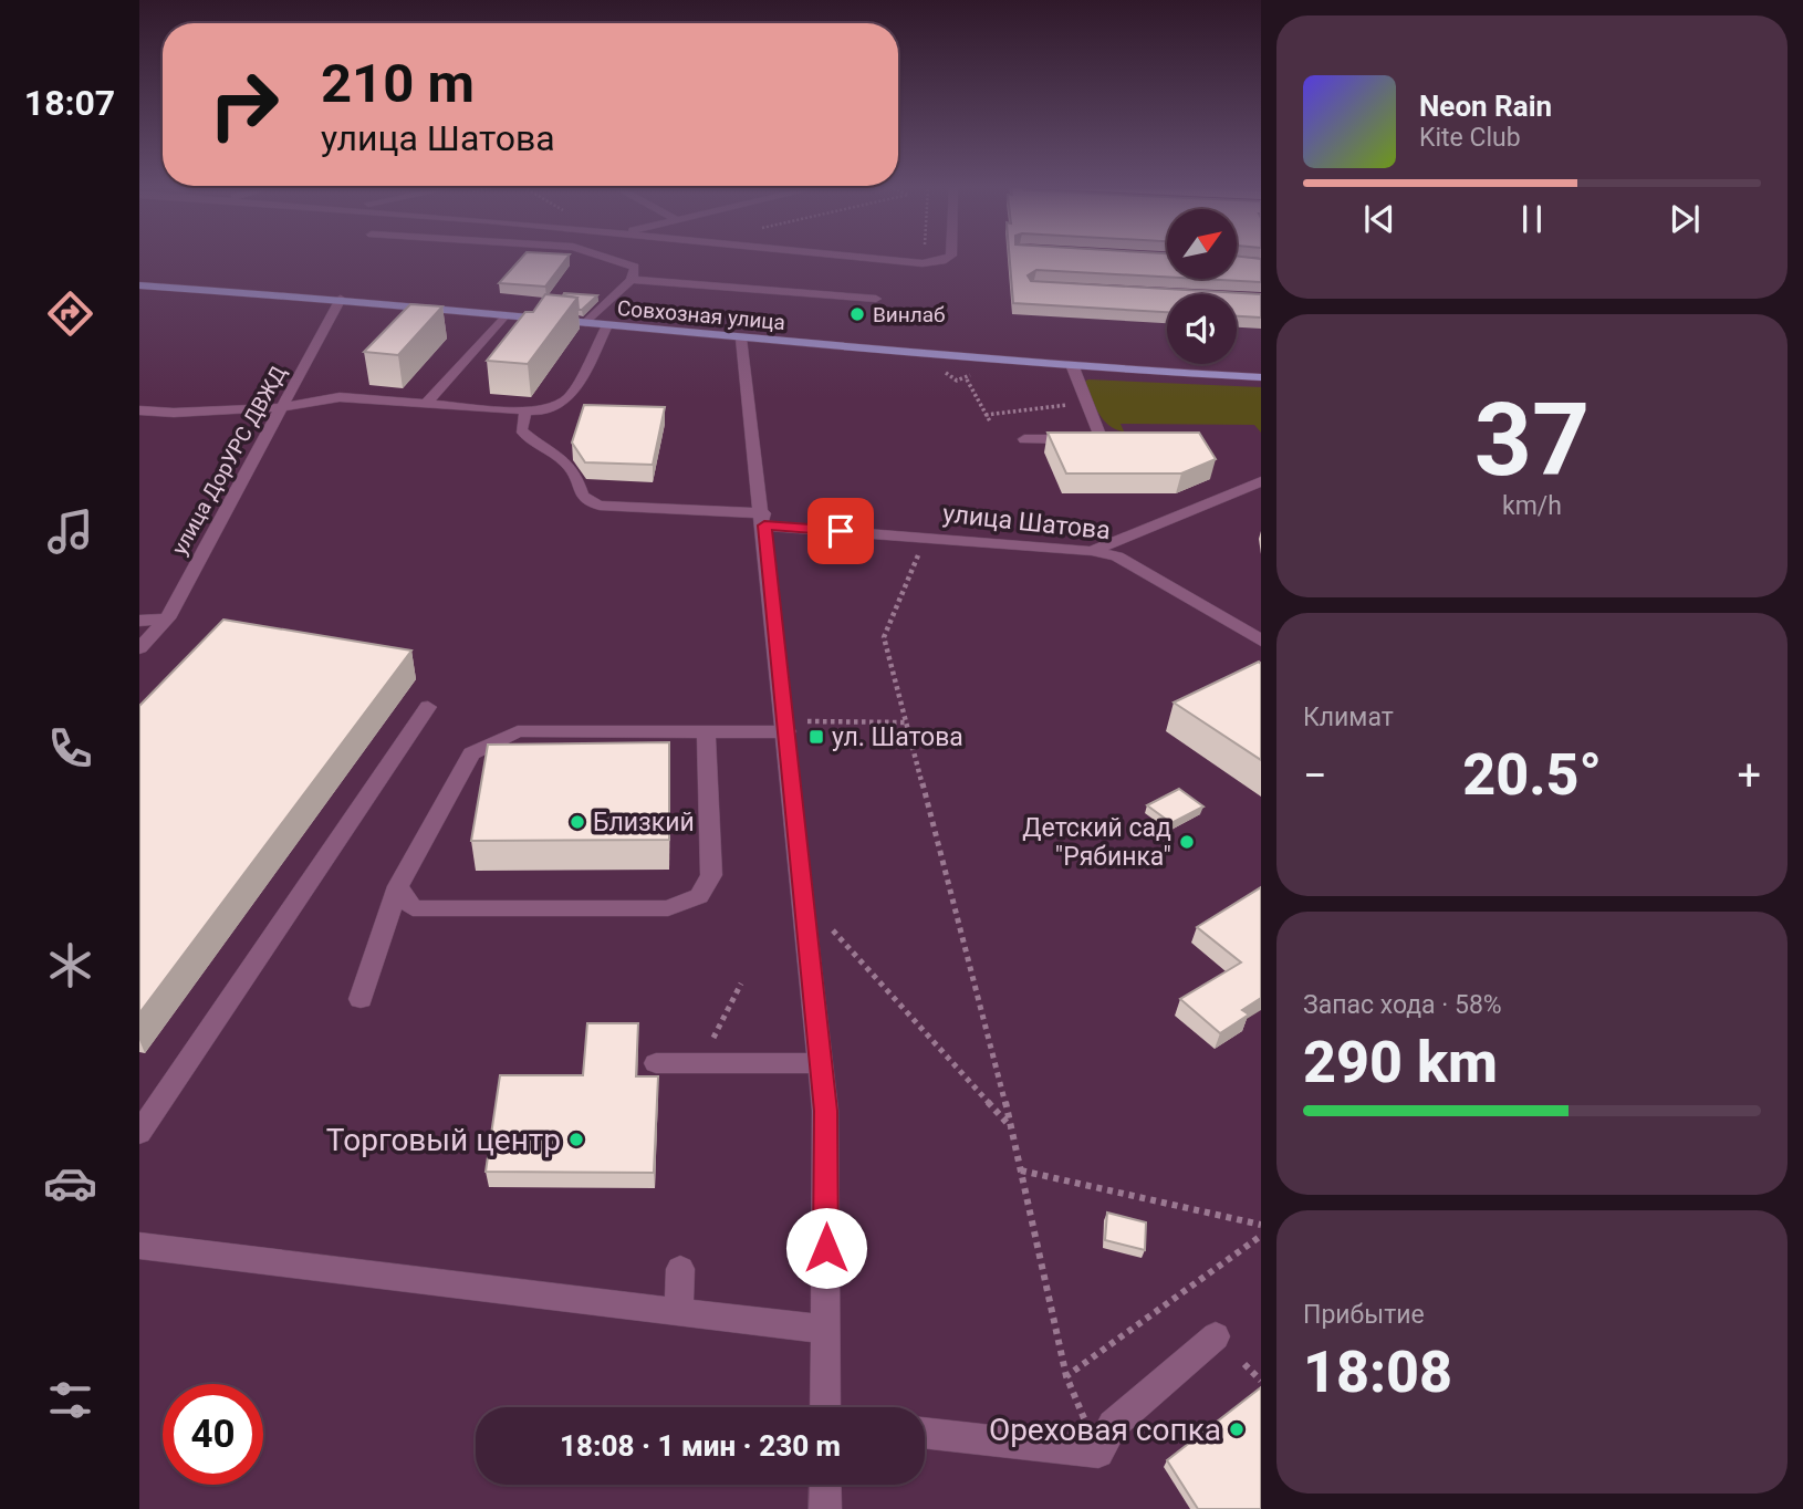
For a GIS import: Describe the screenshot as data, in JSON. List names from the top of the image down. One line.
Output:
{"streets":{"main road":["Совхозная улица"],"street":["улица ДорУРС ДВЖД","улица Шатова"]},"crossings":[["Совхозная улица","улица ДорУРС ДВЖД"]],"places":{"other":["Винлаб","Близкий","Детский сад \"Рябинка\"","Торговый центр","Ореховая сопка"],"transit":["ул. Шатова"]},"north":"top right","page":{"tabs":"18:07","turn":["210 m","улица Шатова"],"song":["Neon Rain","Kite Club"],"tile":[["37","km/h"],"Климат",["Запас хода · 58%","290 km"],["Прибытие","18:08"]],"heat":["−","20.5°","+"],"limit":"40","trip":"18:08 · 1 мин · 230 m"}}
